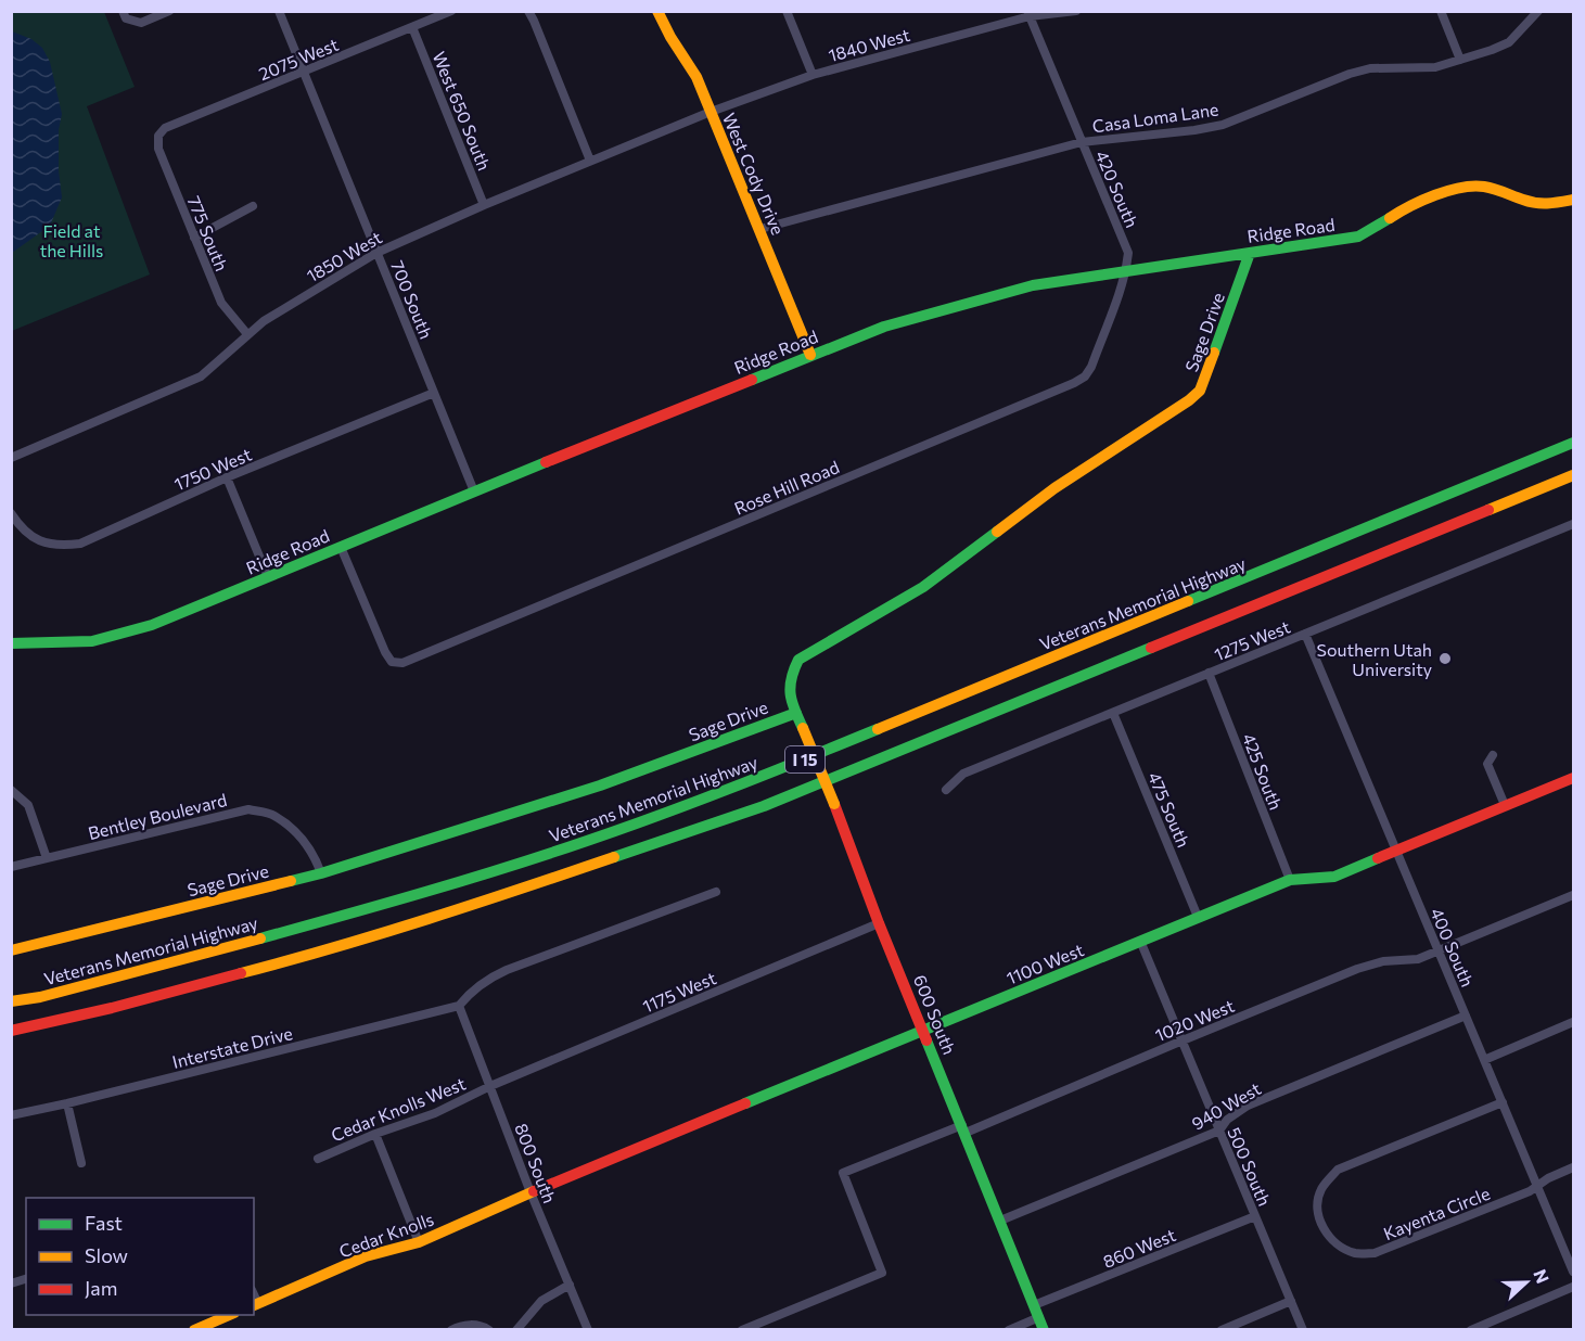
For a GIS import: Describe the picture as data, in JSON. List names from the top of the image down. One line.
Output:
{"streets":{"main road":["West Cody Drive","Ridge Road","Sage Drive","Veterans Memorial Highway","I 15","1100 West","600 South","Cedar Knolls"],"street":["1840 West","2075 West","West 650 South","Casa Loma Lane","420 South","775 South","1850 West","700 South","1750 West","Rose Hill Road","1275 West","425 South","475 South","Bentley Boulevard","400 South","1175 West","1020 West","Interstate Drive","940 West","Cedar Knolls West","800 South","500 South","Kayenta Circle","860 West"]},"crossings":[["1840 West","West Cody Drive"],["1840 West","420 South"],["1840 West","1850 West"],["2075 West","West 650 South"],["2075 West","775 South"],["2075 West","700 South"],["West 650 South","1850 West"],["Casa Loma Lane","West Cody Drive"],["Casa Loma Lane","420 South"],["West Cody Drive","Ridge Road"],["West Cody Drive","1850 West"],["420 South","Ridge Road"],["420 South","Rose Hill Road"],["Ridge Road","700 South"],["Ridge Road","Sage Drive"],["Ridge Road","Rose Hill Road"],["775 South","1850 West"],["1850 West","700 South"],["700 South","1750 West"],["Sage Drive","Bentley Boulevard"],["Sage Drive","600 South"],["1275 West","425 South"],["1275 West","475 South"],["1275 West","400 South"],["425 South","1100 West"],["475 South","1100 West"],["400 South","1100 West"],["400 South","1020 West"],["400 South","940 West"],["400 South","Kayenta Circle"],["1100 West","600 South"],["1100 West","800 South"],["1100 West","500 South"],["1100 West","Cedar Knolls"],["1175 West","600 South"],["1175 West","Cedar Knolls West"],["1175 West","800 South"],["600 South","1020 West"],["600 South","940 West"],["600 South","860 West"],["1020 West","500 South"],["Interstate Drive","800 South"],["940 West","500 South"],["Cedar Knolls West","800 South"],["800 South","Cedar Knolls"],["500 South","860 West"]],"parks":["Field at the Hills"],"places":["Southern Utah University"],"legend":["Fast","Slow","Jam"],"north":"right"}
